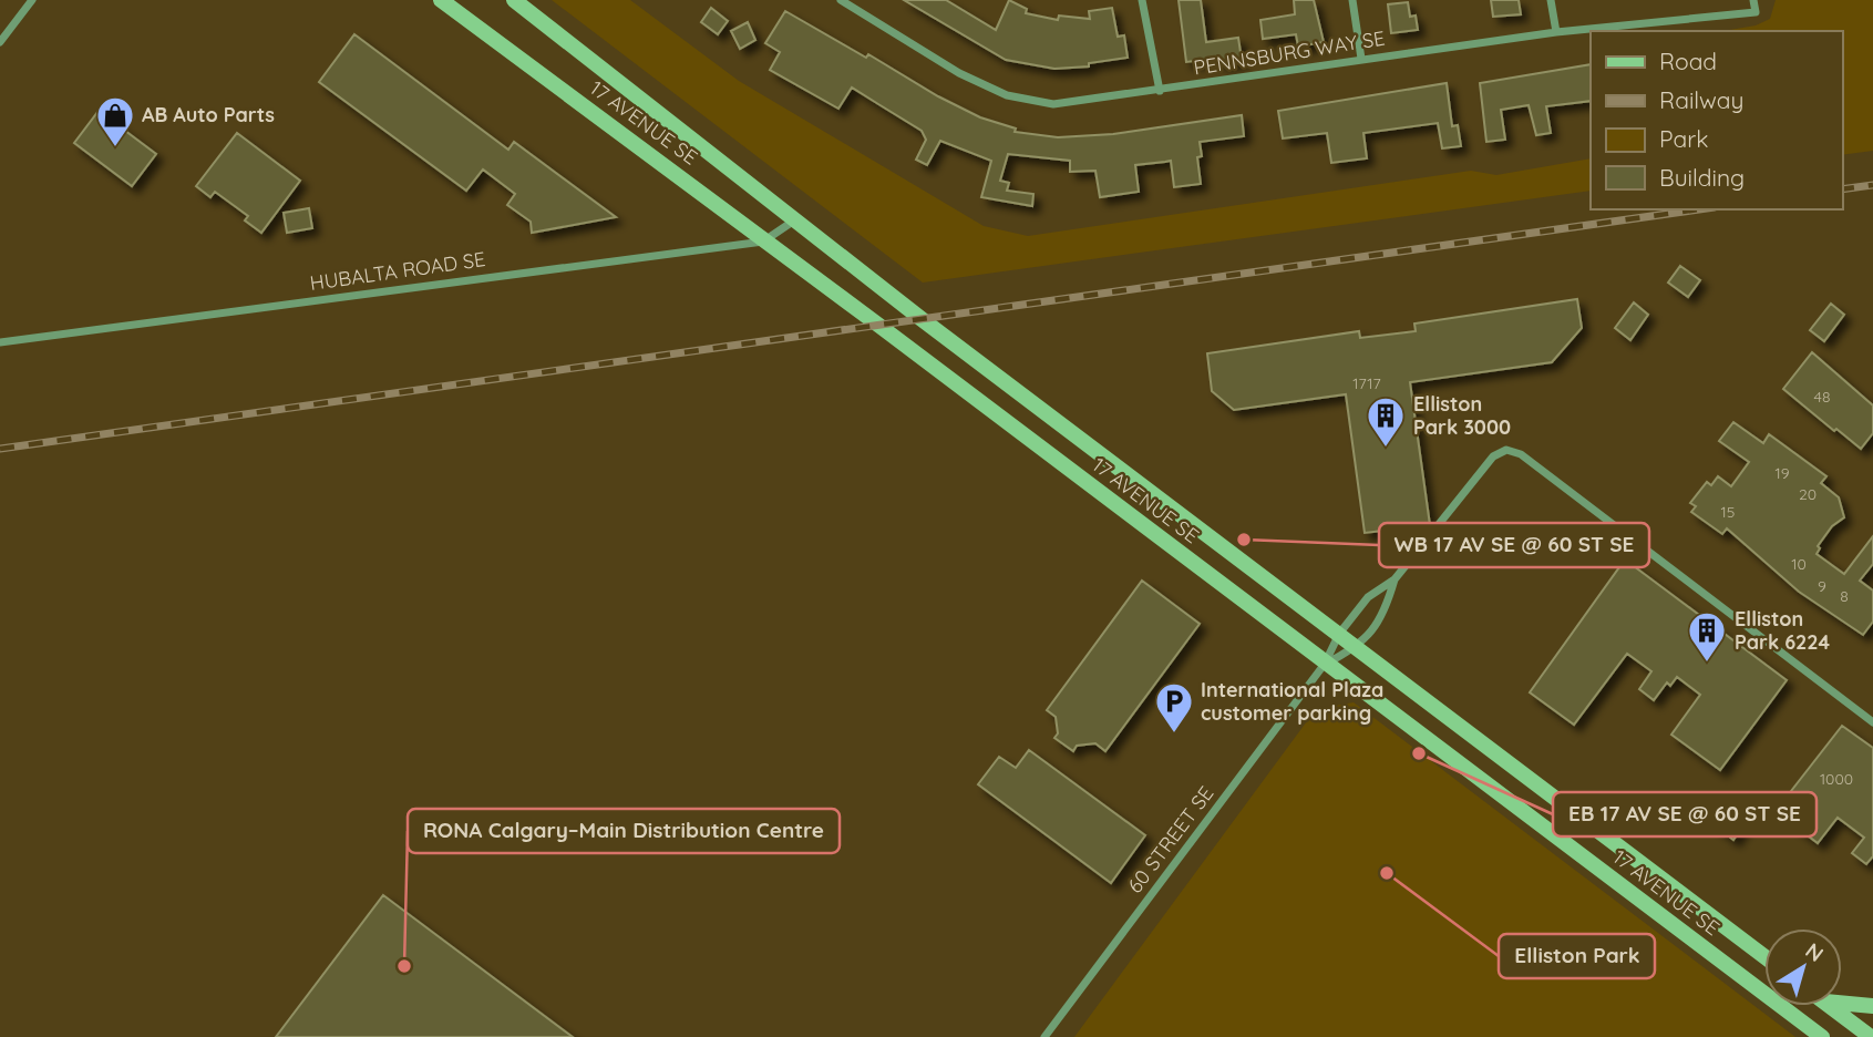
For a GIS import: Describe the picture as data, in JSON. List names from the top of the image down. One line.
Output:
{"streets":{"main road":["17 AVENUE SE"],"street":["PENNSBURG WAY SE","HUBALTA ROAD SE","60 STREET SE"]},"crossings":[["17 AVENUE SE","HUBALTA ROAD SE"],["17 AVENUE SE","60 STREET SE"]],"places":{"shop":["AB Auto Parts"],"building":["Elliston Park 3000","Elliston Park 6224"],"other":["WB 17 AV SE @ 60 ST SE","EB 17 AV SE @ 60 ST SE","Elliston Park","RONA Calgary–Main Distribution Centre"],"parking":["International Plaza customer parking"]},"house_numbers":["1717","48","19","20","15","10","9","8","1000"],"legend":["Road","Railway","Park","Building"],"north":"top right"}
